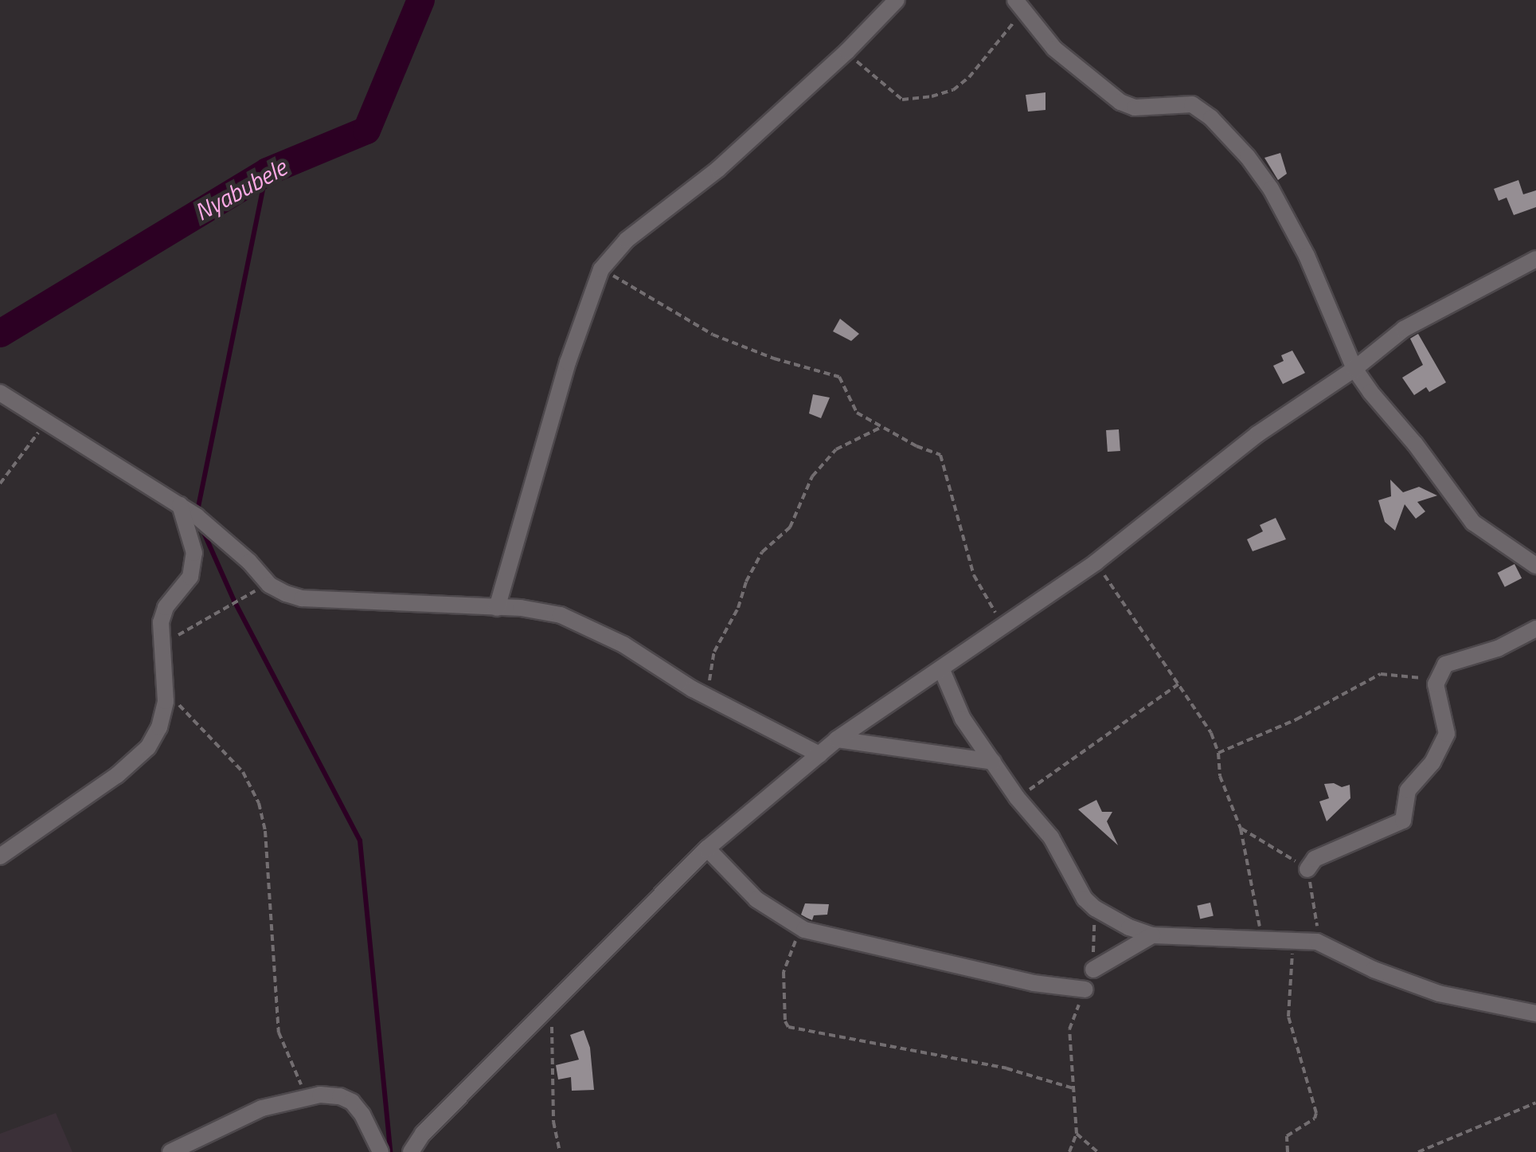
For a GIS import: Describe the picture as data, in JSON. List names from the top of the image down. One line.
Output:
{"water":["Nyabubele"]}
